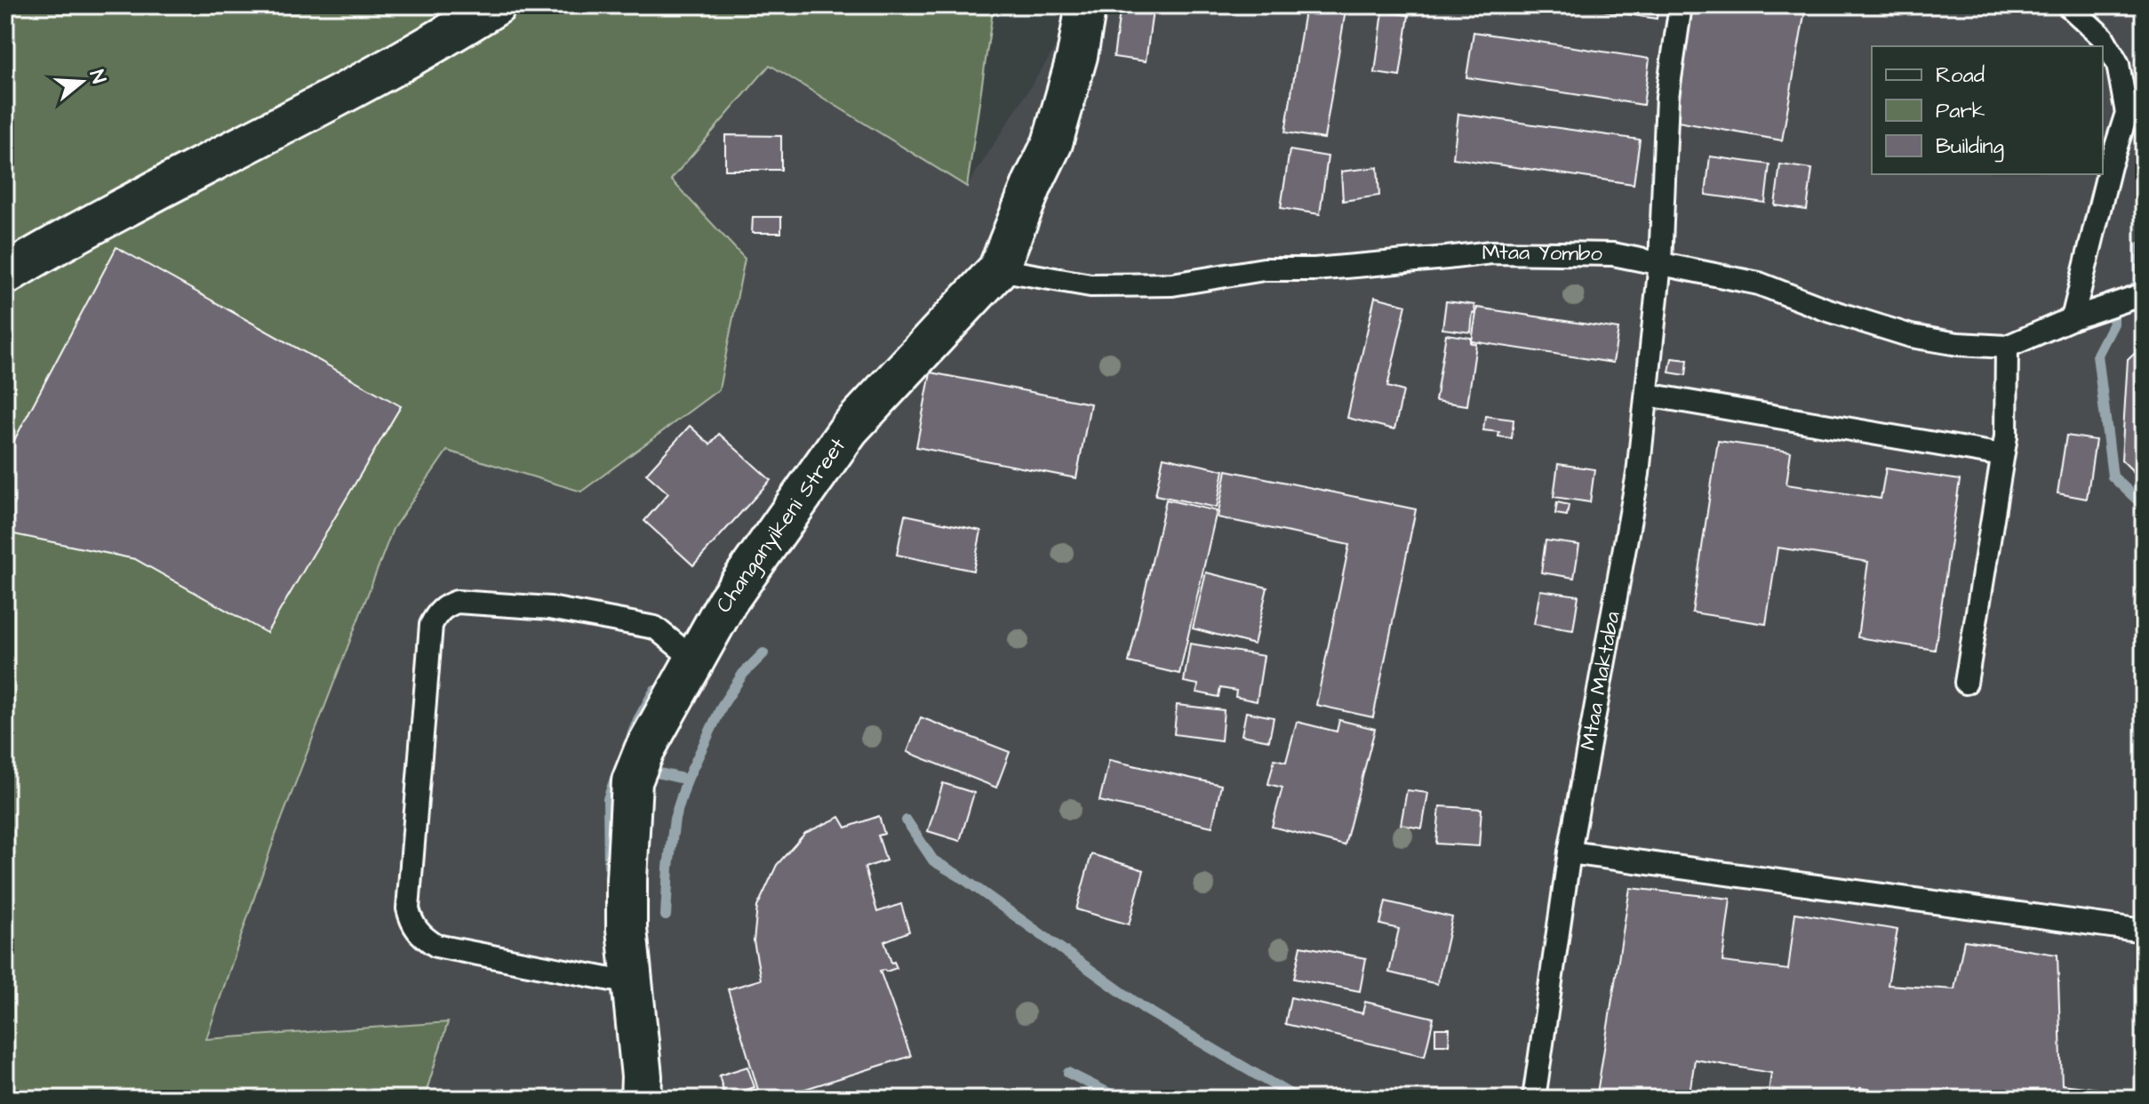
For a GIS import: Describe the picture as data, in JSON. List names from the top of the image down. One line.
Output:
{"streets":{"street":["Changanyikeni Street"],"lane":["Mtaa Yombo","Mtaa Maktaba"]},"crossings":[["Mtaa Yombo","Changanyikeni Street"],["Mtaa Yombo","Mtaa Maktaba"]],"legend":["Road","Park","Building"],"north":"right"}
